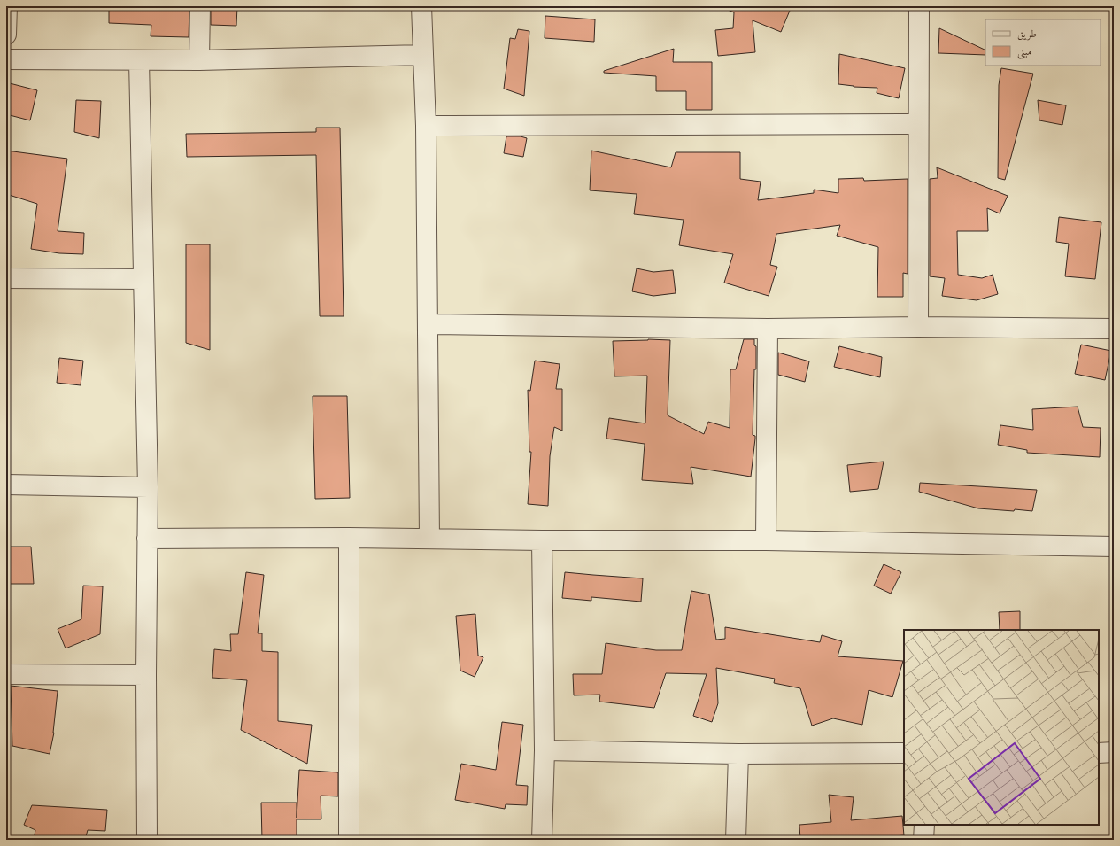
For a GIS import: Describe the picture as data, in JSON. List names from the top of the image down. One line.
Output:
{"legend":["طريق","مبنى"]}
